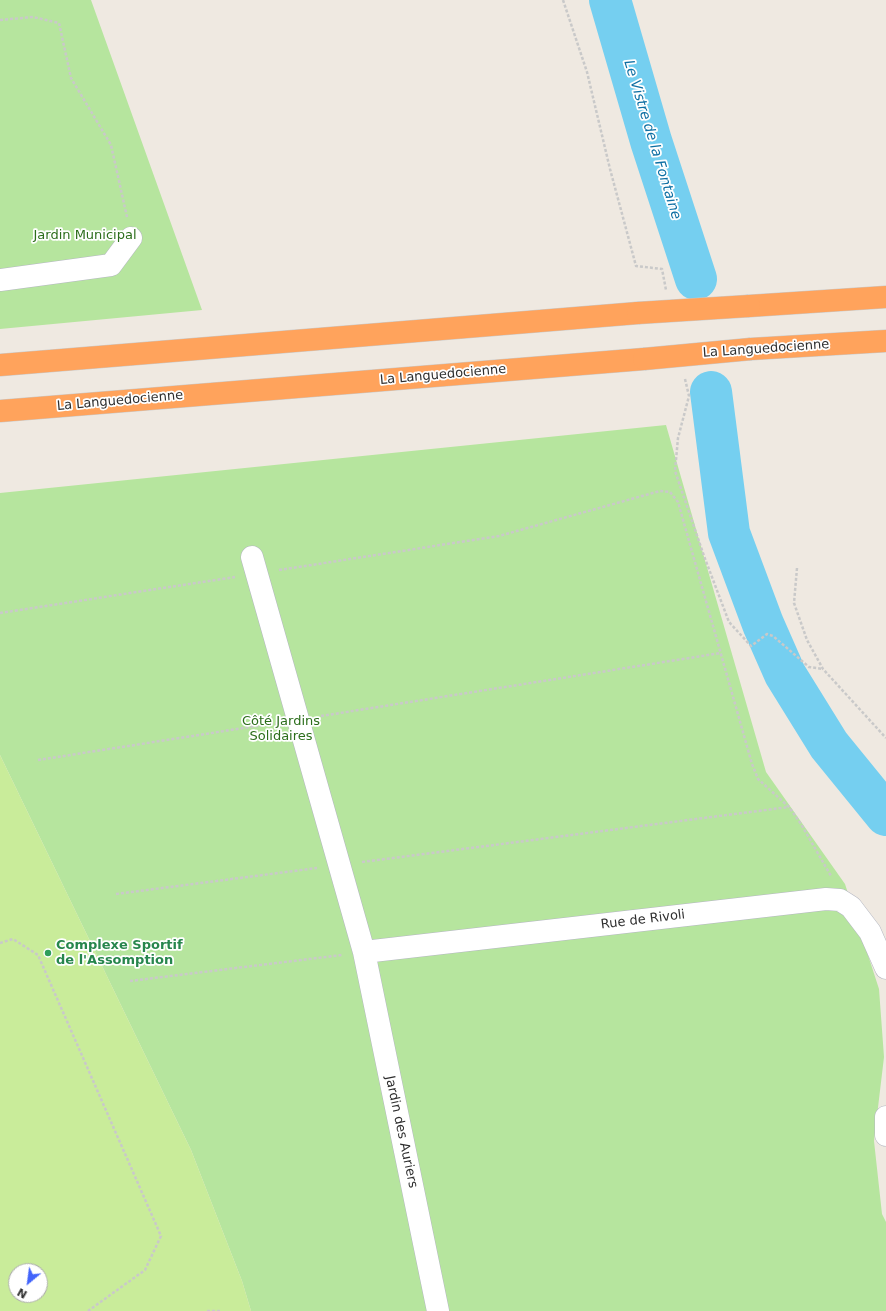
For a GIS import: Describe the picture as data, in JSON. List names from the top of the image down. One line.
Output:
{"streets":{"highway":["La Languedocienne"],"street":["Rue de Rivoli","Jardin des Auriers"]},"crossings":[["Rue de Rivoli","Jardin des Auriers"]],"water":["Le Vistre de la Fontaine"],"parks":["Jardin Municipal","Côté Jardins Solidaires"],"places":["Complexe Sportif de l'Assomption"],"north":"bottom left"}
